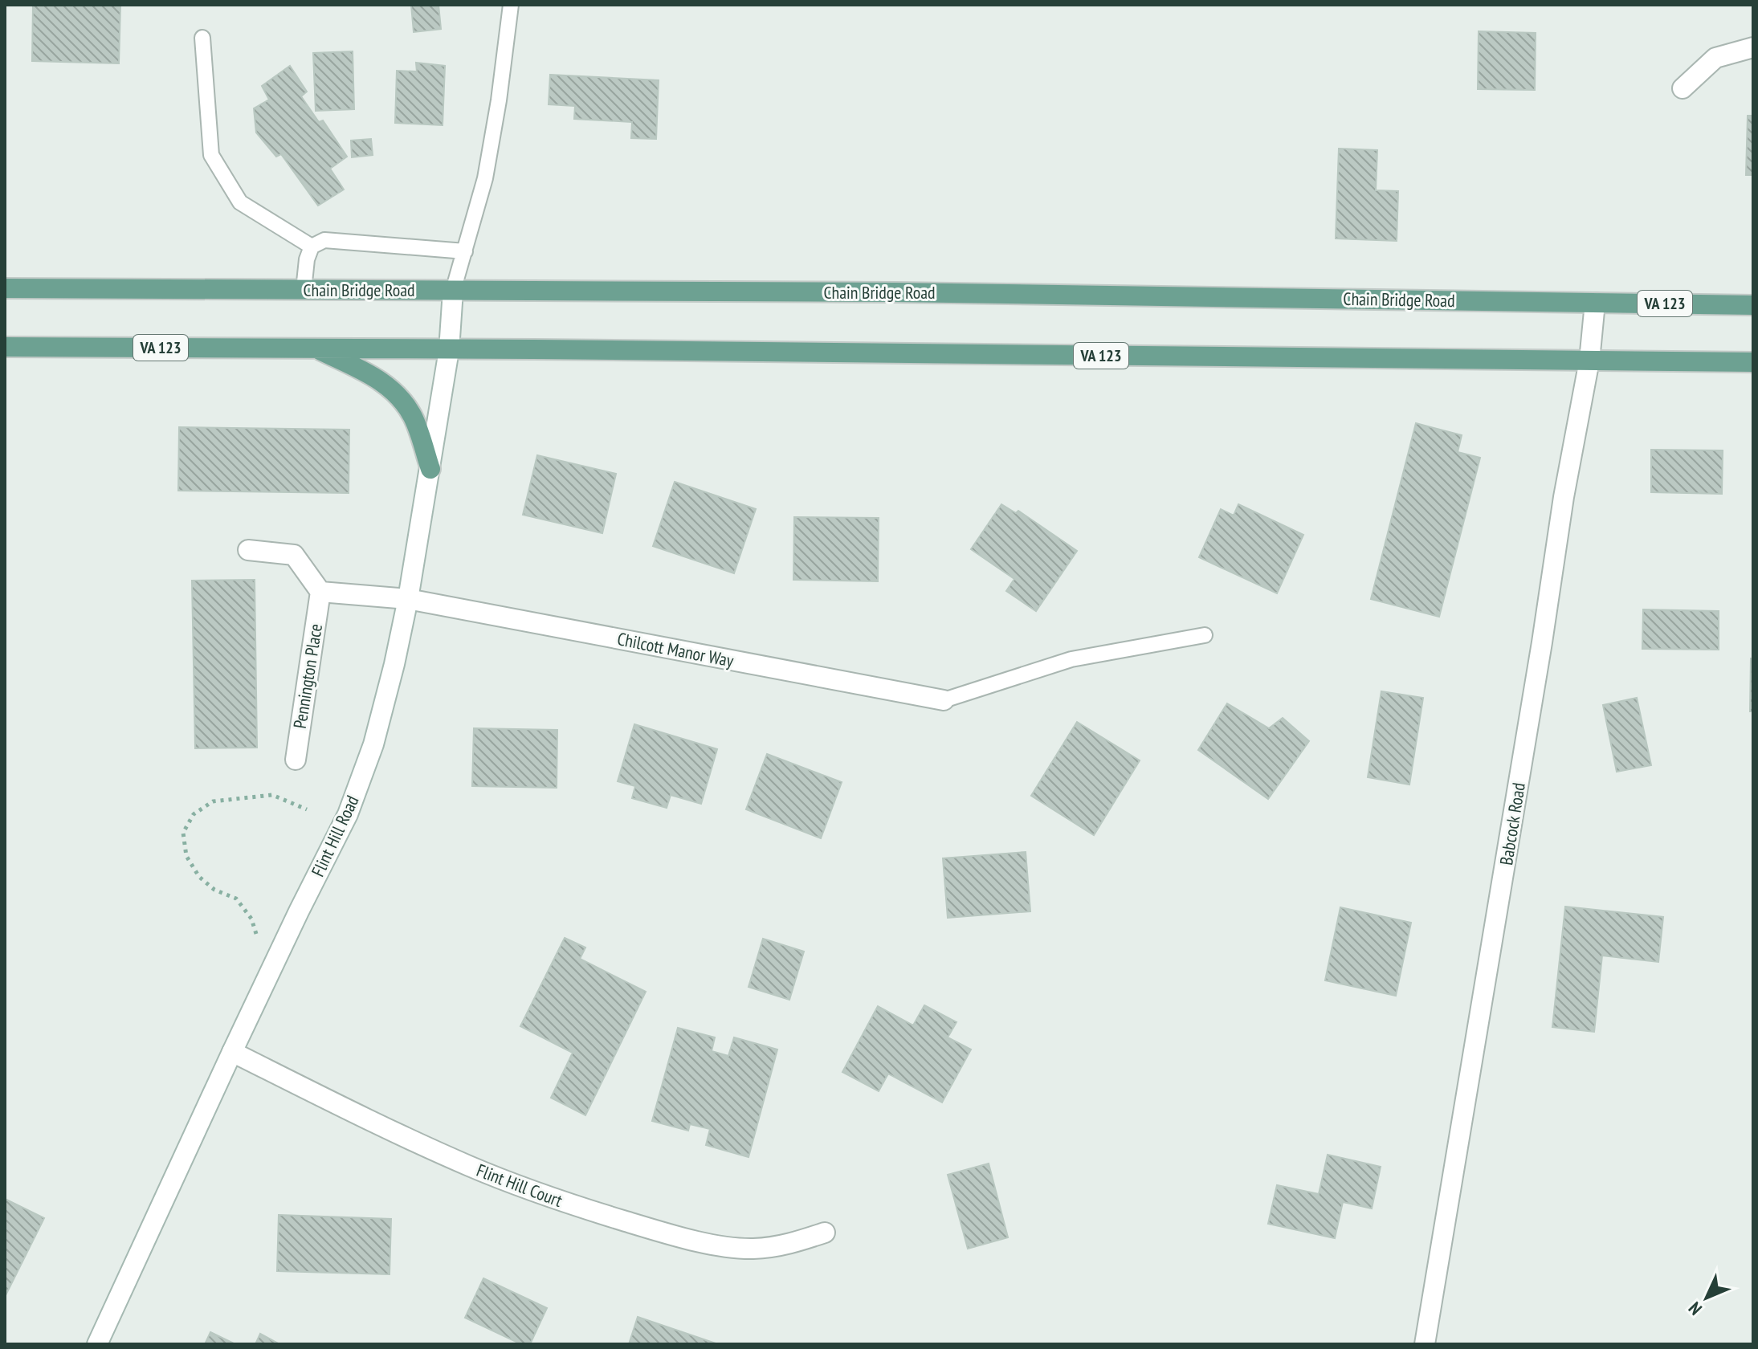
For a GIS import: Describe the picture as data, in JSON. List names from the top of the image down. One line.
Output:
{"streets":{"main road":["Chain Bridge Road","VA 123"],"street":["Chilcott Manor Way","Pennington Place","Babcock Road","Flint Hill Road","Flint Hill Court"]},"crossings":[["Chain Bridge Road","Babcock Road"],["Chain Bridge Road","Flint Hill Road"],["VA 123","Babcock Road"],["VA 123","Flint Hill Road"],["Chilcott Manor Way","Flint Hill Road"],["Flint Hill Road","Flint Hill Court"]],"north":"bottom left"}
